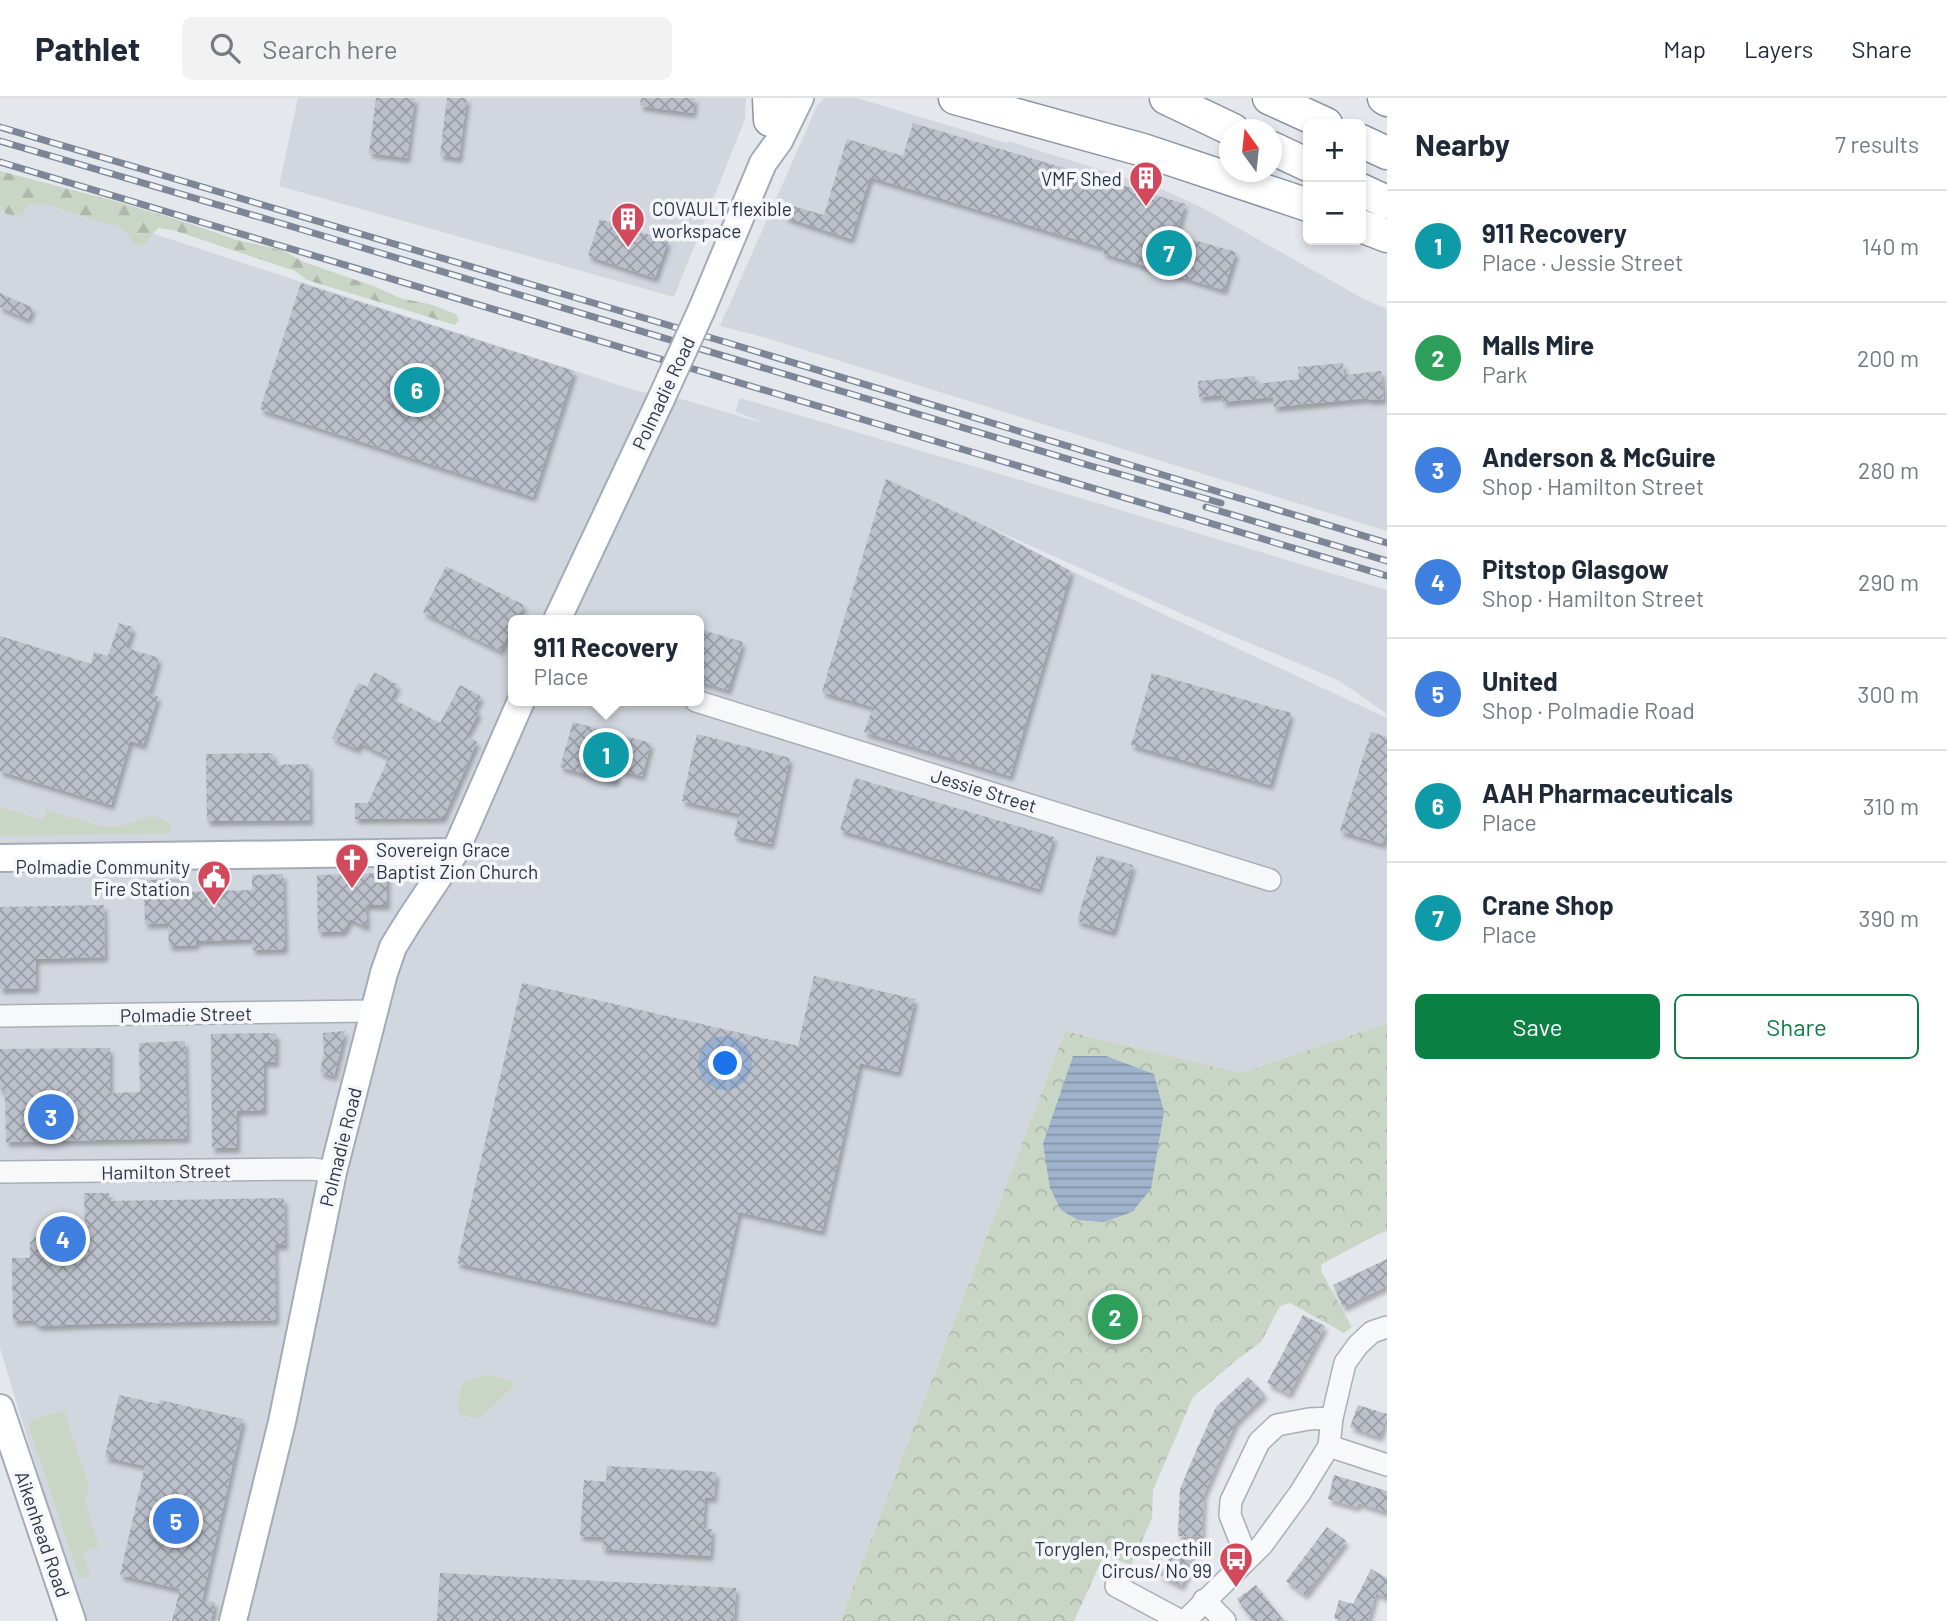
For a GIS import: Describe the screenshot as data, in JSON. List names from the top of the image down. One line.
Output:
{"streets":{"main road":["Polmadie Road","Aikenhead Road"],"street":["Jessie Street","Polmadie Street","Hamilton Street"]},"crossings":[["Polmadie Road","Polmadie Street"],["Polmadie Road","Hamilton Street"]],"places":{"building":["VMF Shed","COVAULT flexible workspace"],"church":["Sovereign Grace Baptist Zion Church"],"public building":["Polmadie Community Fire Station"],"bus stop":["Toryglen, Prospecthill Circus/ No 99"]},"north":"top","page":{"header":"Pathlet","search":"Search here","nav":["Map","Layers","Share"],"heading":["Nearby","7 results"],"map_buttons":["+","−"],"list":[{"mark":"1","name":"911 Recovery","note":"Place · Jessie Street","value":"140 m"},{"mark":"2","name":"Malls Mire","note":"Park","value":"200 m"},{"mark":"3","name":"Anderson & McGuire","note":"Shop · Hamilton Street","value":"280 m"},{"mark":"4","name":"Pitstop Glasgow","note":"Shop · Hamilton Street","value":"290 m"},{"mark":"5","name":"United","note":"Shop · Polmadie Road","value":"300 m"},{"mark":"6","name":"AAH Pharmaceuticals","note":"Place","value":"310 m"},{"mark":"7","name":"Crane Shop","note":"Place","value":"390 m"}],"pins":["7","6","1","3","4","2","5"],"popup":["911 Recovery","Place"],"buttons":["Save","Share"]}}
